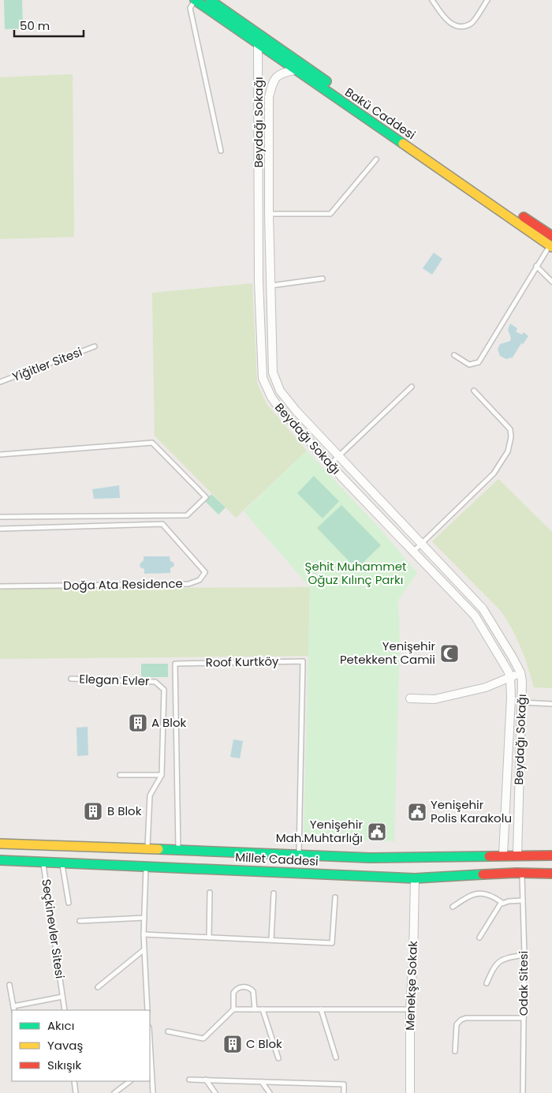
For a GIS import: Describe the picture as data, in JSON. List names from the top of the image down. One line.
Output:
{"streets":{"main road":["Bakü Caddesi","Millet Caddesi"],"street":["Beydağı Sokağı","Menekşe Sokak"],"lane":["Yiğitler Sitesi","Doğa Ata Residence","Roof Kurtköy","Elegan Evler","Seçkinevler Sitesi","Odak Sitesi"]},"crossings":[["Bakü Caddesi","Beydağı Sokağı"],["Beydağı Sokağı","Millet Caddesi"],["Roof Kurtköy","Millet Caddesi"],["Elegan Evler","Millet Caddesi"],["Millet Caddesi","Seçkinevler Sitesi"],["Millet Caddesi","Odak Sitesi"],["Millet Caddesi","Menekşe Sokak"]],"parks":["Şehit Muhammet Oğuz Kılınç Parkı"],"places":{"mosque":["Yenişehir Petekkent Camii"],"building":["A Blok","B Blok","C Blok"],"public building":["Yenişehir Polis Karakolu","Yenişehir Mah.Muhtarlığı"]},"legend":["Akıcı","Yavaş","Sıkışık"],"scale_bar":"50 m"}
